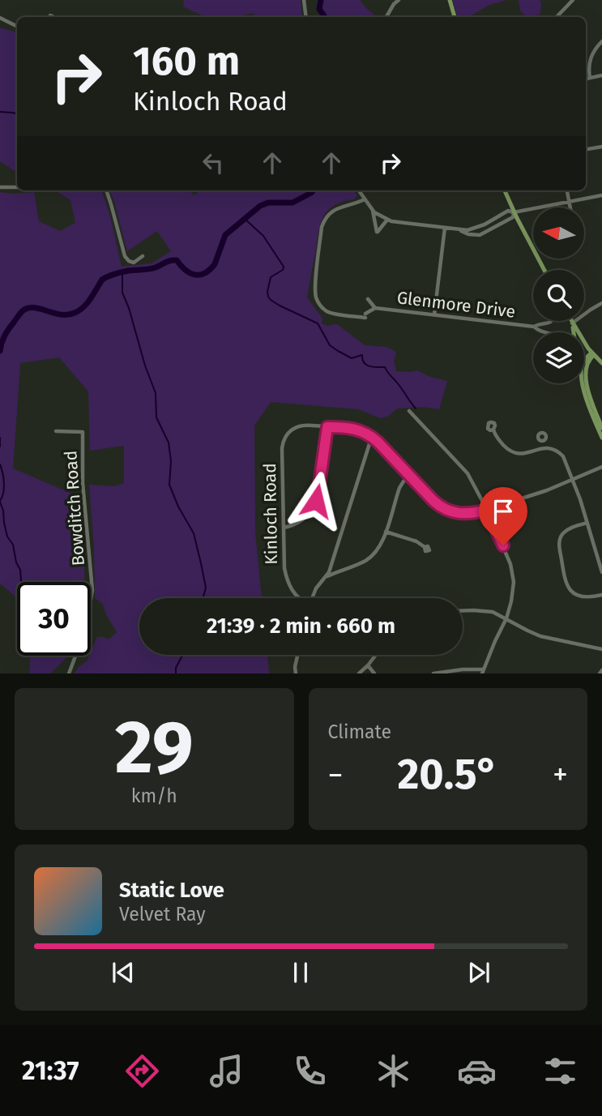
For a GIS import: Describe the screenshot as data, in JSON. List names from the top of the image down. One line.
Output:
{"streets":{"street":["Glenmore Drive","Bowditch Road","Kinloch Road"]},"north":"left","page":{"turn":["160 m","Kinloch Road"],"limit":"30","trip":"21:39 · 2 min · 660 m","tile":[["29","km/h"],"Climate"],"heat":["−","20.5°","+"],"song":["Static Love","Velvet Ray"],"tabs":"21:37"}}
